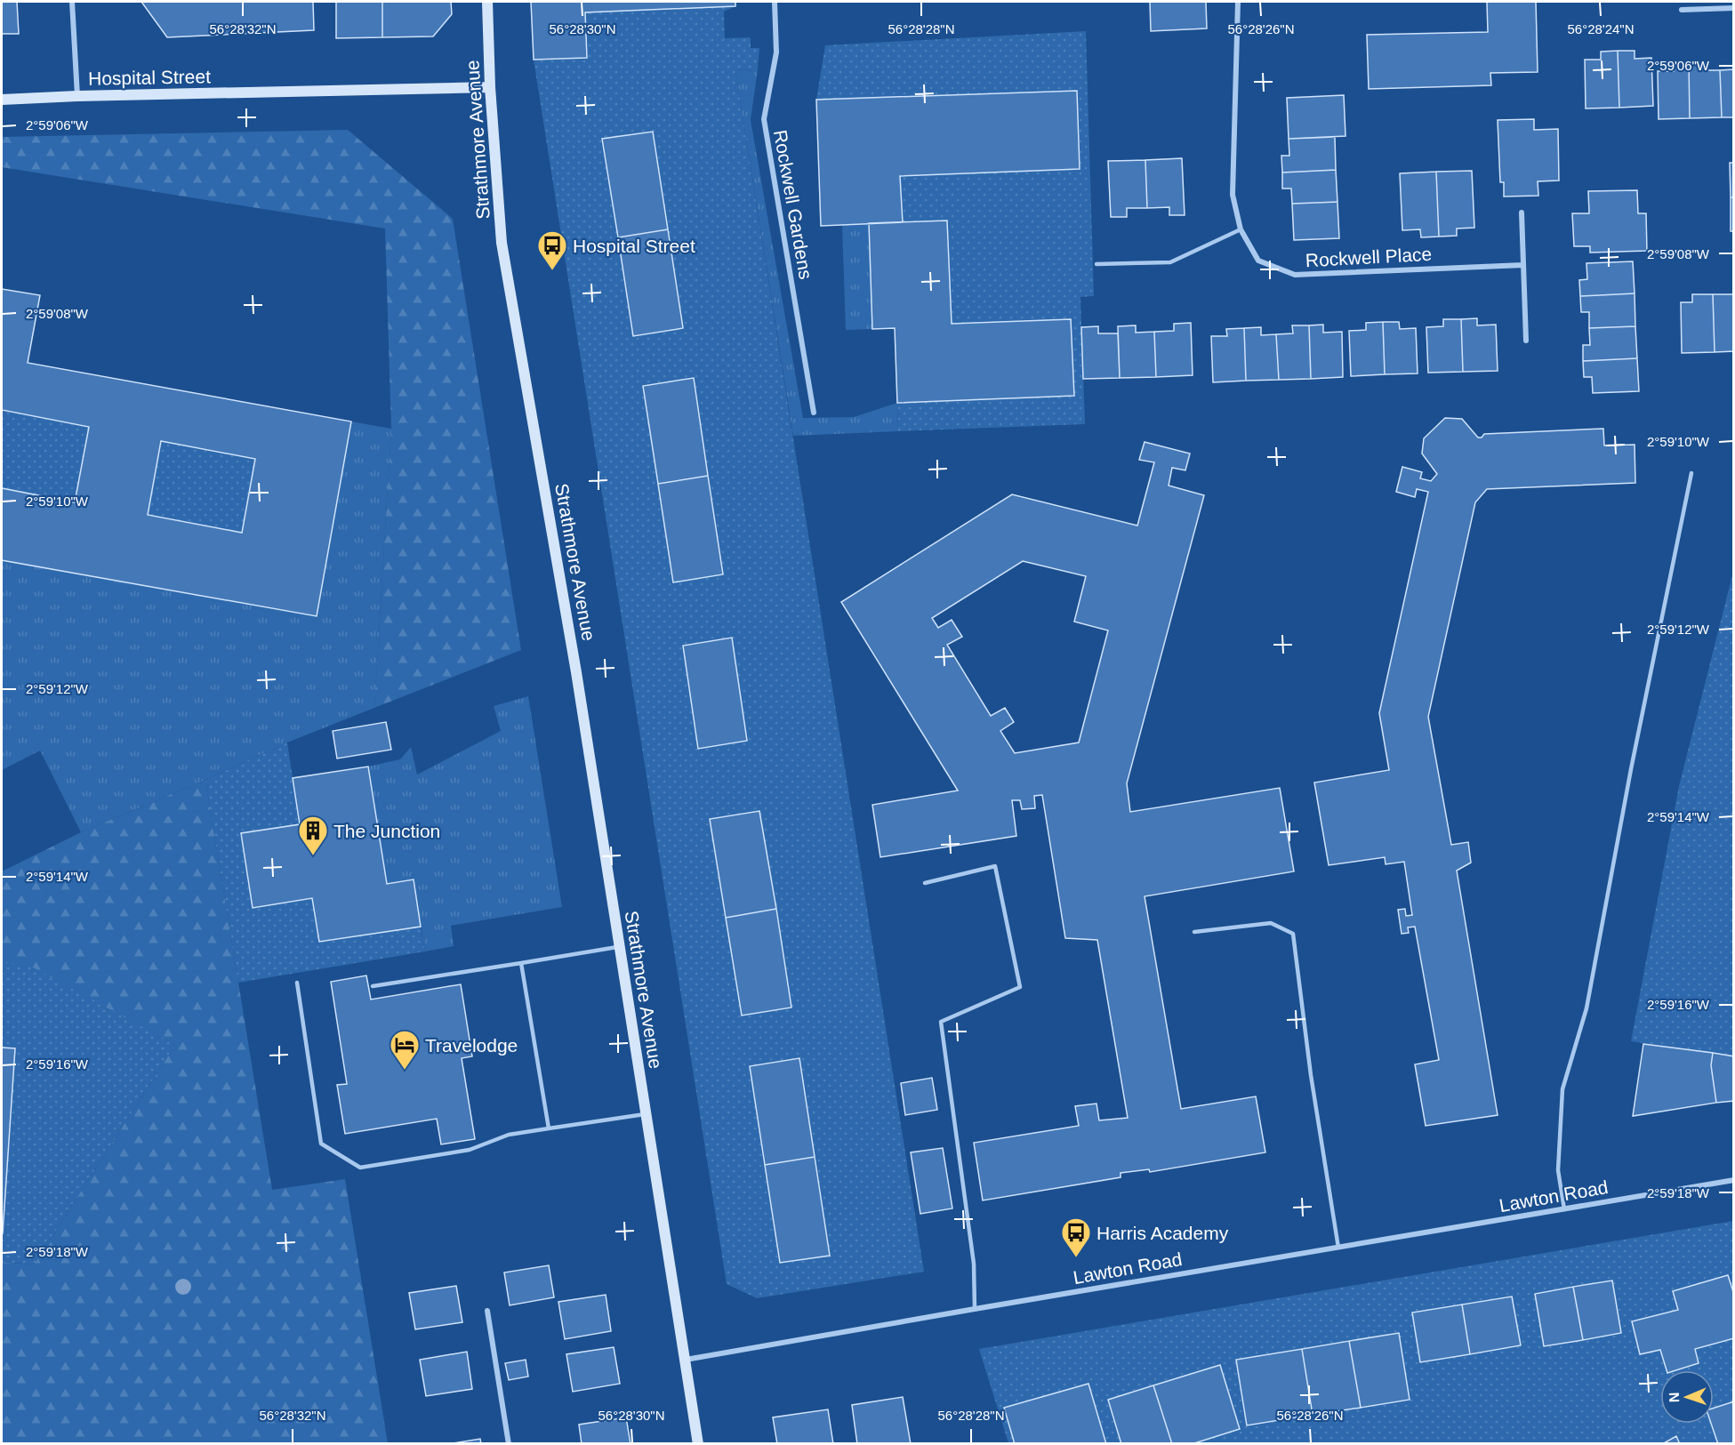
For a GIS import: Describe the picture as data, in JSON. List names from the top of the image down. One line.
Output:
{"streets":{"street":["Hospital Street","Strathmore Avenue","Rockwell Gardens","Rockwell Place","Lawton Road"]},"crossings":[["Hospital Street","Strathmore Avenue"],["Strathmore Avenue","Lawton Road"]],"places":{"bus stop":["Hospital Street","Harris Academy"],"building":["The Junction"],"hotel":["Travelodge"]},"north":"left","coordinates":["56°28'32\"N","56°28'30\"N","56°28'28\"N","56°28'26\"N","56°28'24\"N","2°59'06\"W","2°59'08\"W","2°59'10\"W","2°59'12\"W","2°59'14\"W","2°59'16\"W","2°59'18\"W"]}
